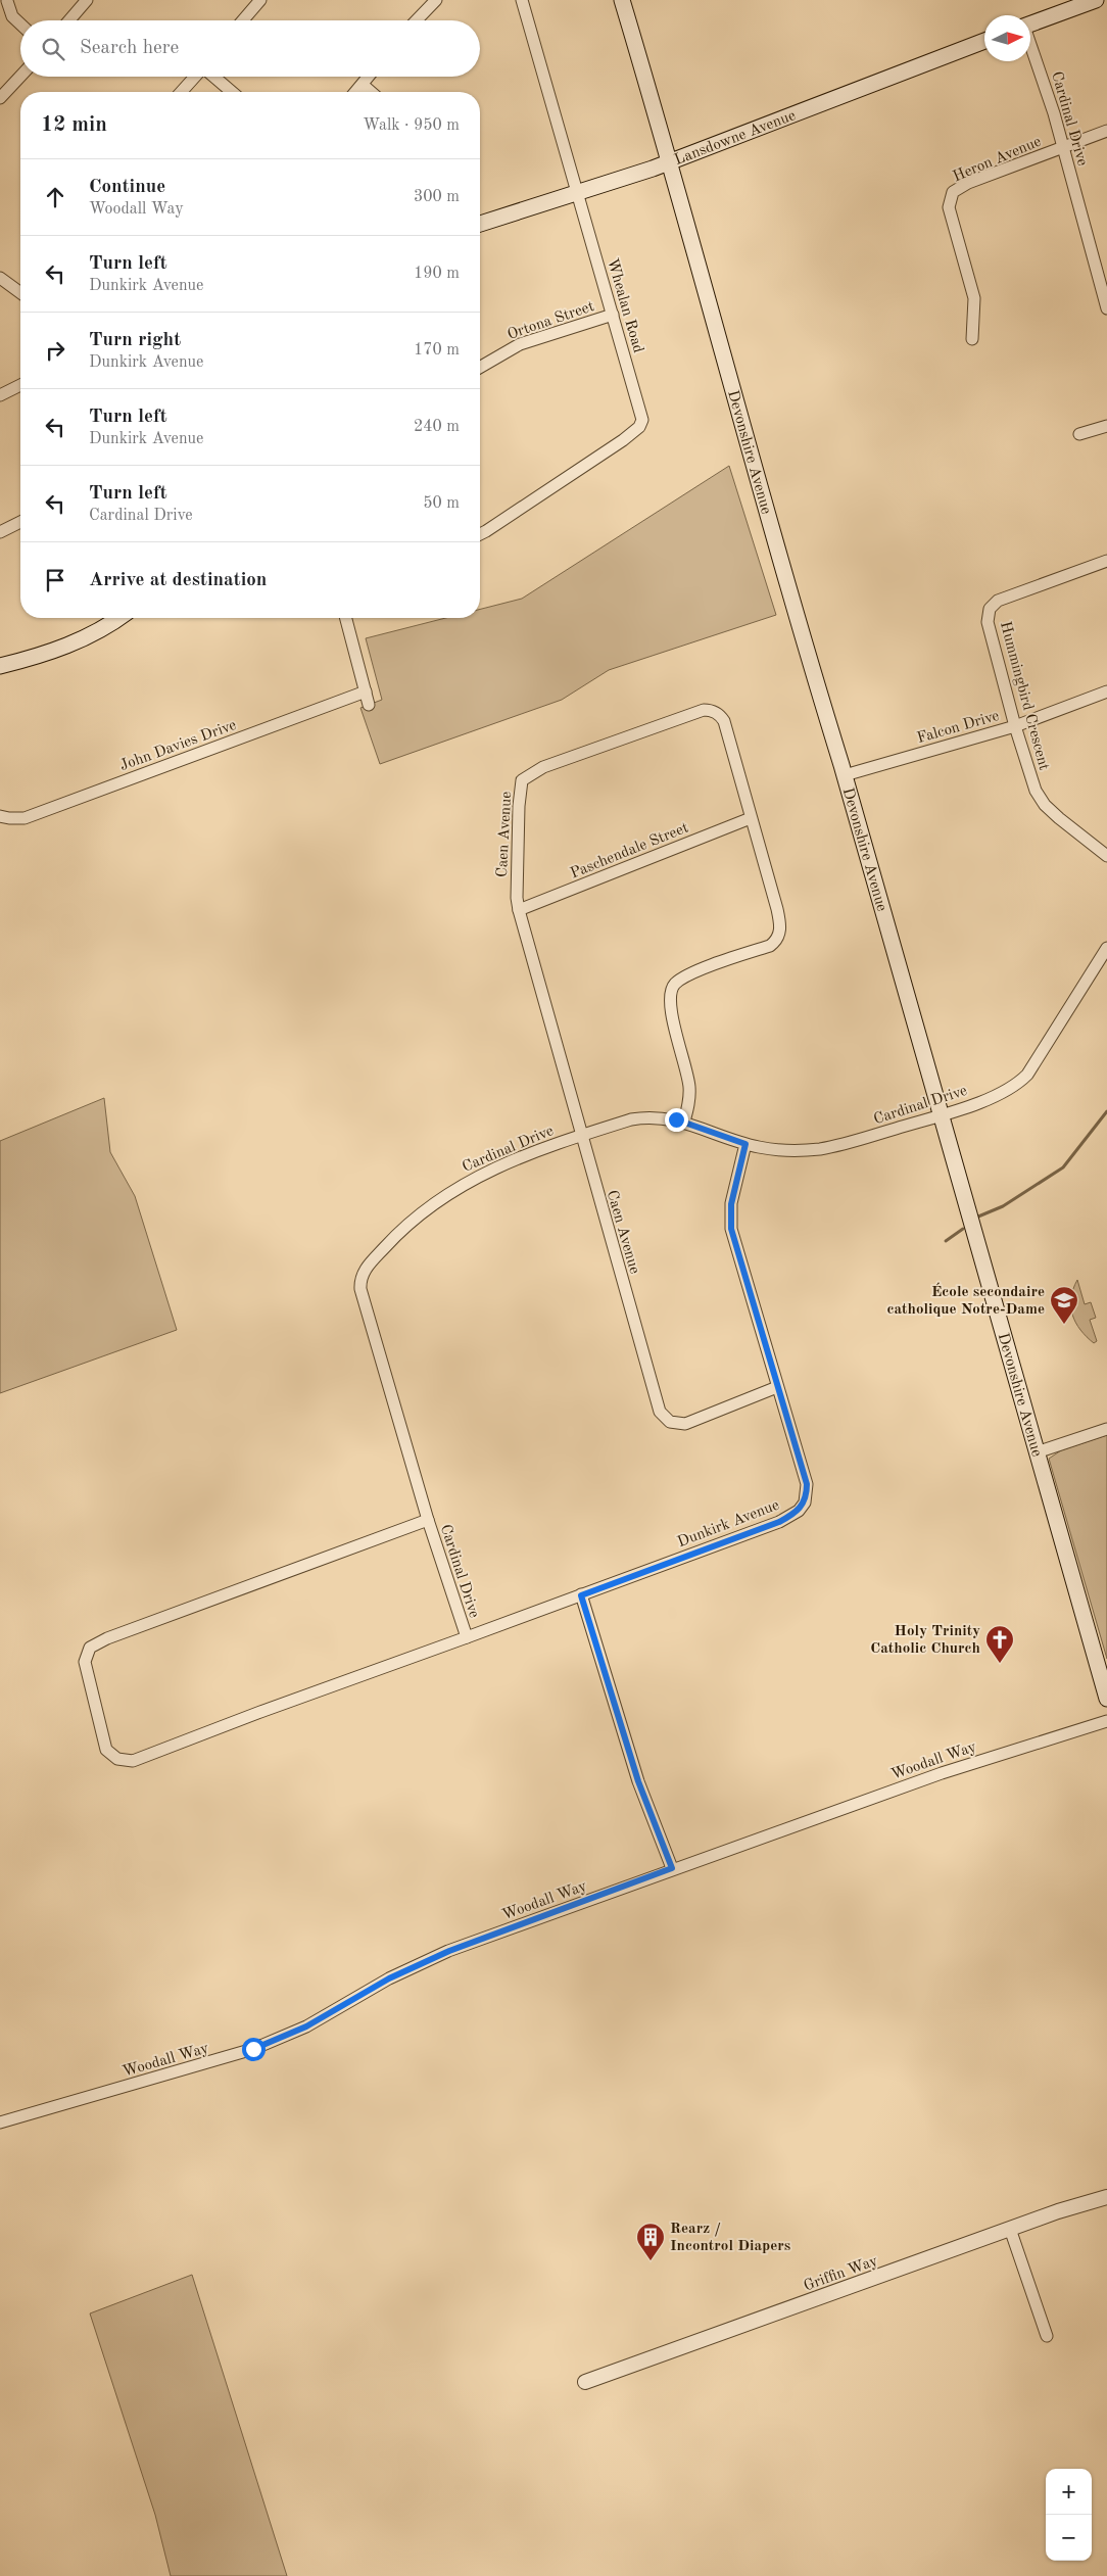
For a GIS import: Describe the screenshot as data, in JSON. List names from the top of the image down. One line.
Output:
{"streets":{"main road":["Lansdowne Avenue","Devonshire Avenue"],"street":["Cardinal Drive","Heron Avenue","Whealan Road","Ortona Street","Hummingbird Crescent","Falcon Drive","John Davies Drive","Caen Avenue","Paschendale Street","Dunkirk Avenue","Woodall Way","Griffin Way"]},"crossings":[["Cardinal Drive","Heron Avenue"],["Cardinal Drive","Devonshire Avenue"],["Cardinal Drive","Caen Avenue"],["Cardinal Drive","Dunkirk Avenue"],["Lansdowne Avenue","Whealan Road"],["Lansdowne Avenue","Devonshire Avenue"],["Whealan Road","Ortona Street"],["Devonshire Avenue","Falcon Drive"],["Hummingbird Crescent","Falcon Drive"],["Caen Avenue","Paschendale Street"],["Caen Avenue","Dunkirk Avenue"]],"places":{"school or university":["École secondaire catholique Notre-Dame"],"church":["Holy Trinity Catholic Church"],"building":["Rearz / Incontrol Diapers"]},"north":"right","page":{"search":"Search here","heading":["12 min","Walk · 950 m"],"list":[["Continue","Woodall Way","300 m"],["Turn left","Dunkirk Avenue","190 m"],["Turn right","Dunkirk Avenue","170 m"],["Turn left","Dunkirk Avenue","240 m"],["Turn left","Cardinal Drive","50 m"],"Arrive at destination"],"map_buttons":["+","−"]}}
